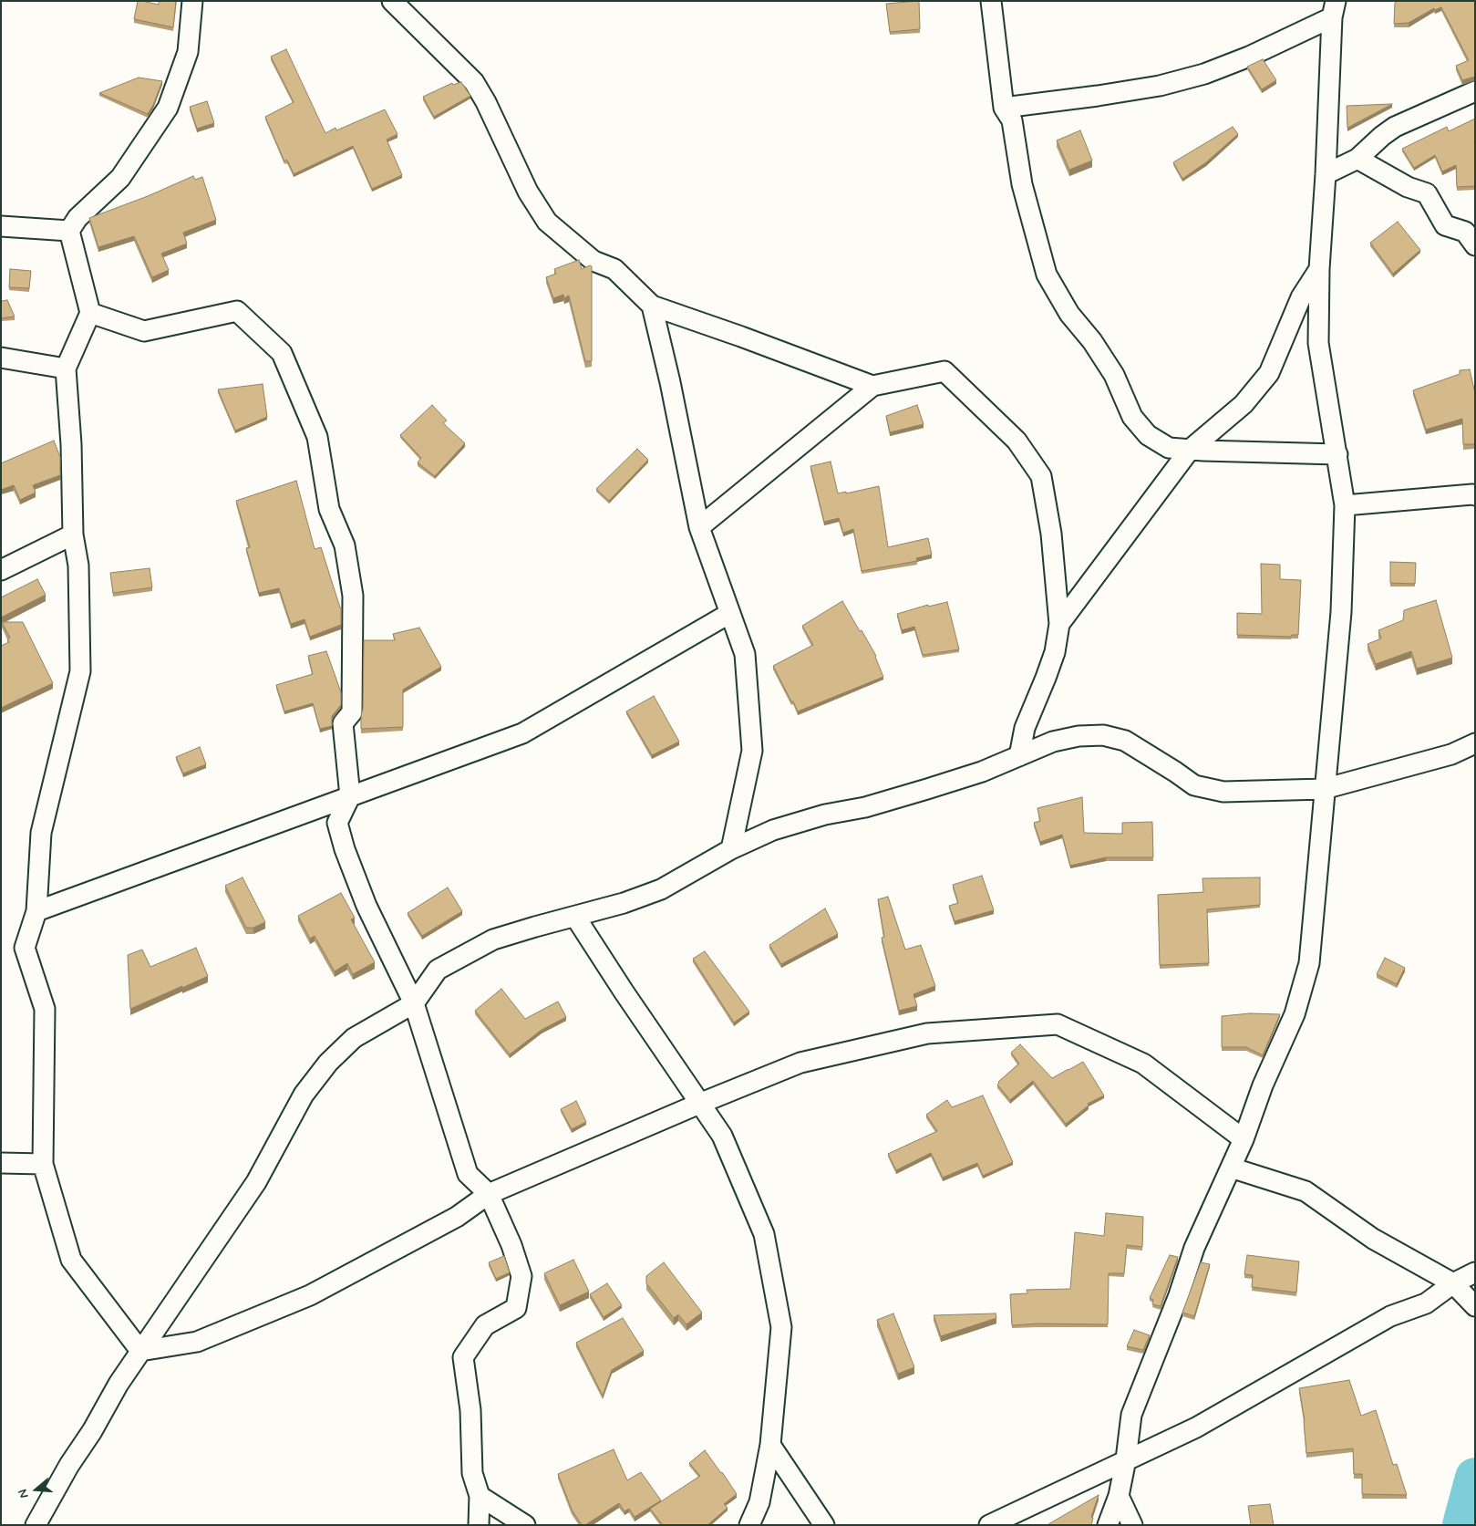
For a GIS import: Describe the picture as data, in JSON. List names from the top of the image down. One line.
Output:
{"north":"left"}
